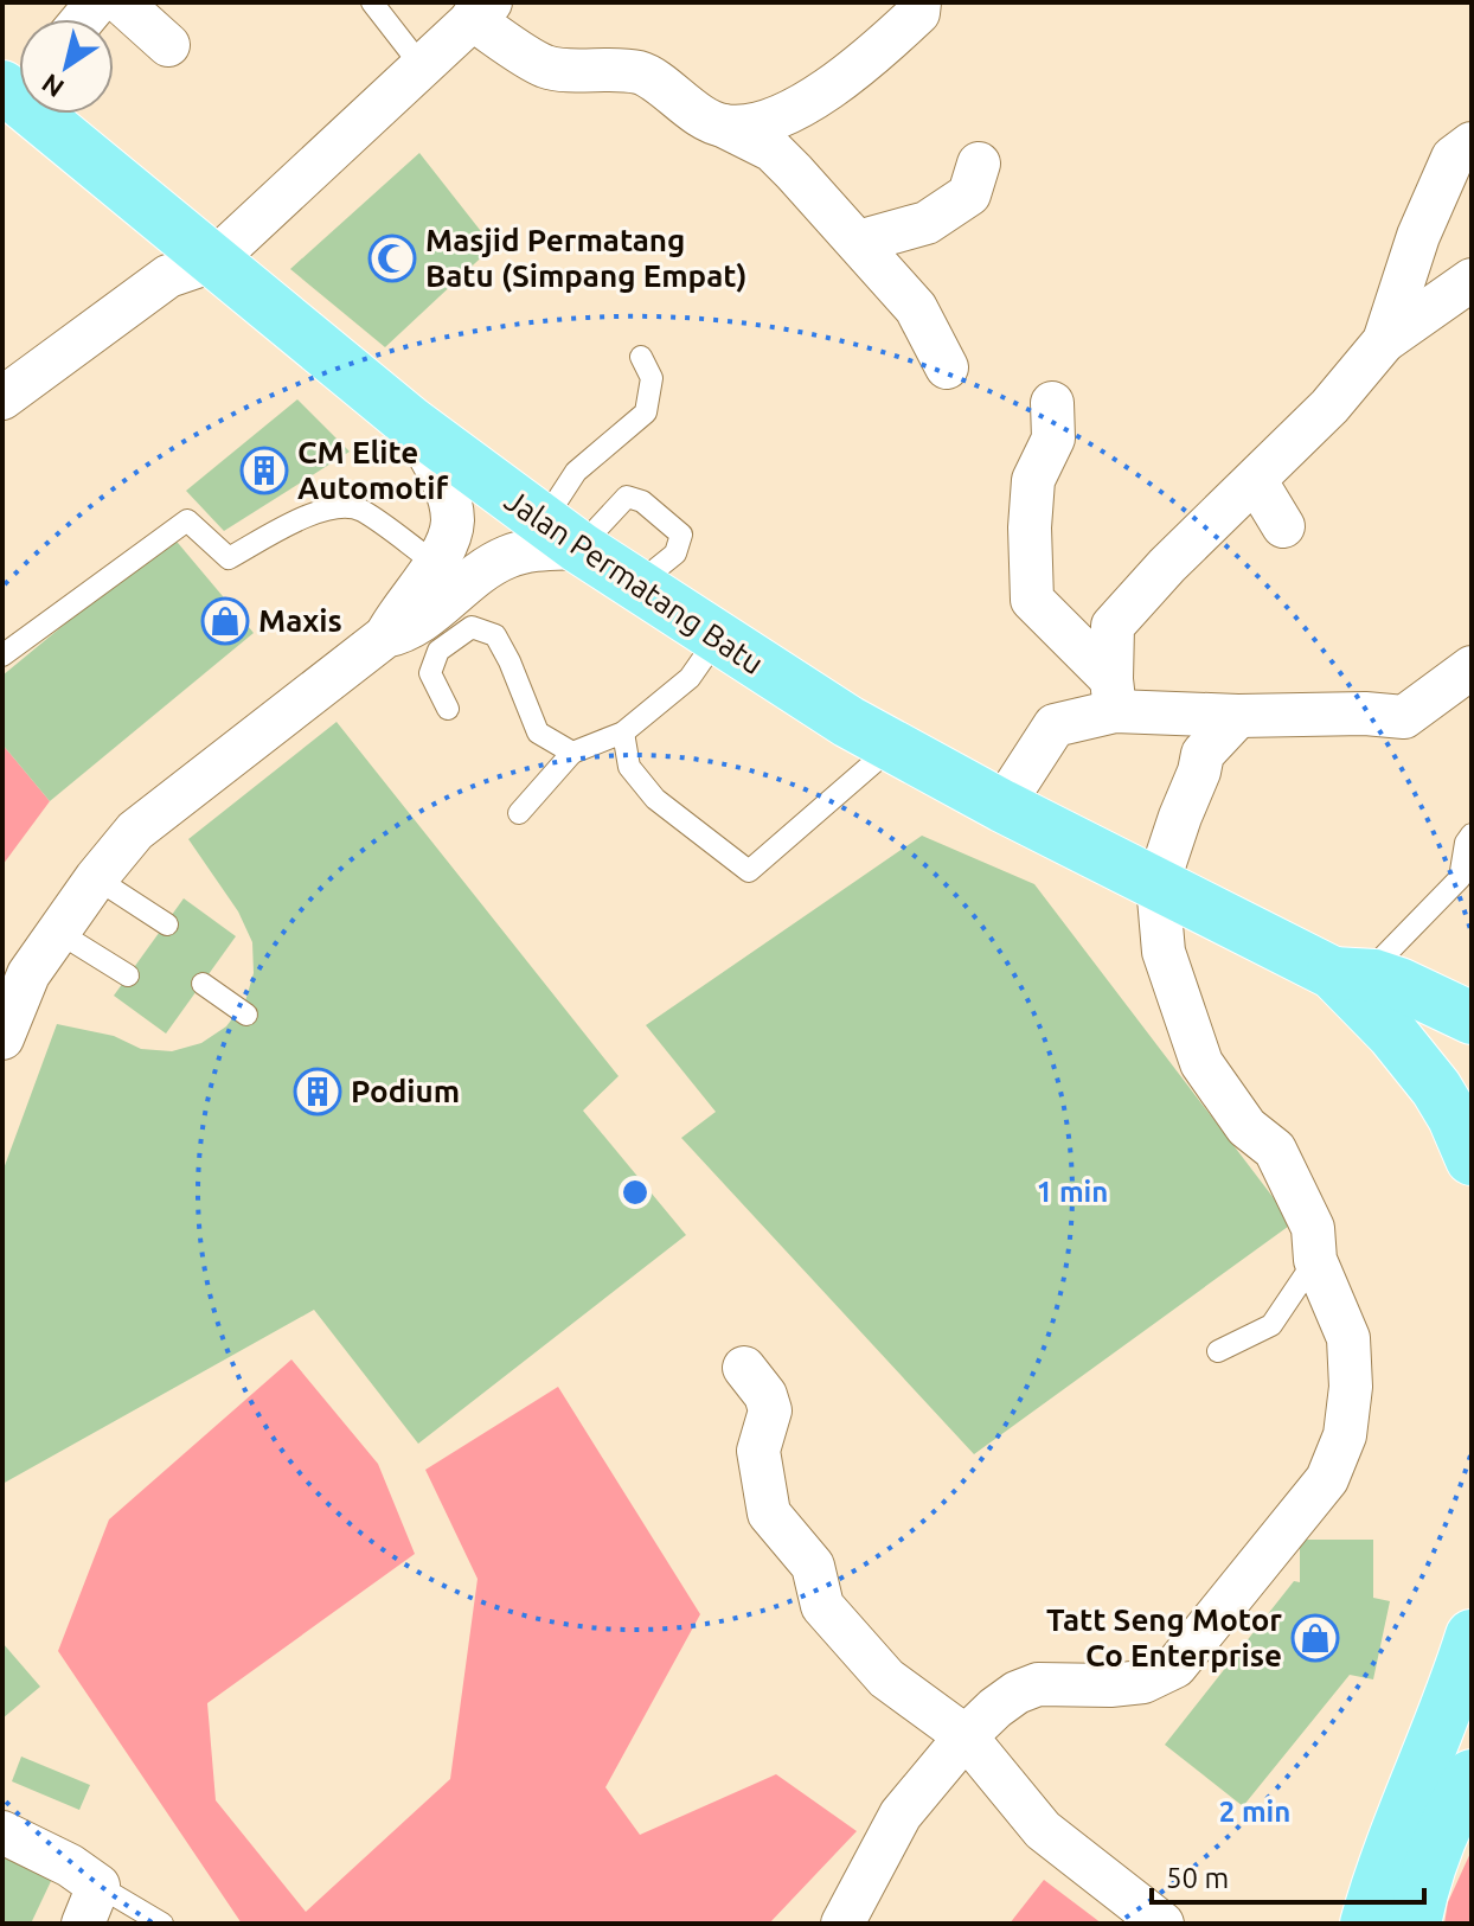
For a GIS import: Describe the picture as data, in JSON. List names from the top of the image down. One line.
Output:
{"streets":{"main road":["Jalan Permatang Batu"]},"places":{"mosque":["Masjid Permatang Batu (Simpang Empat)"],"building":["CM Elite Automotif","Podium"],"shop":["Maxis","Tatt Seng Motor Co Enterprise"]},"scale_bar":"50 m","north":"bottom left","rings":["1 min","2 min"]}
